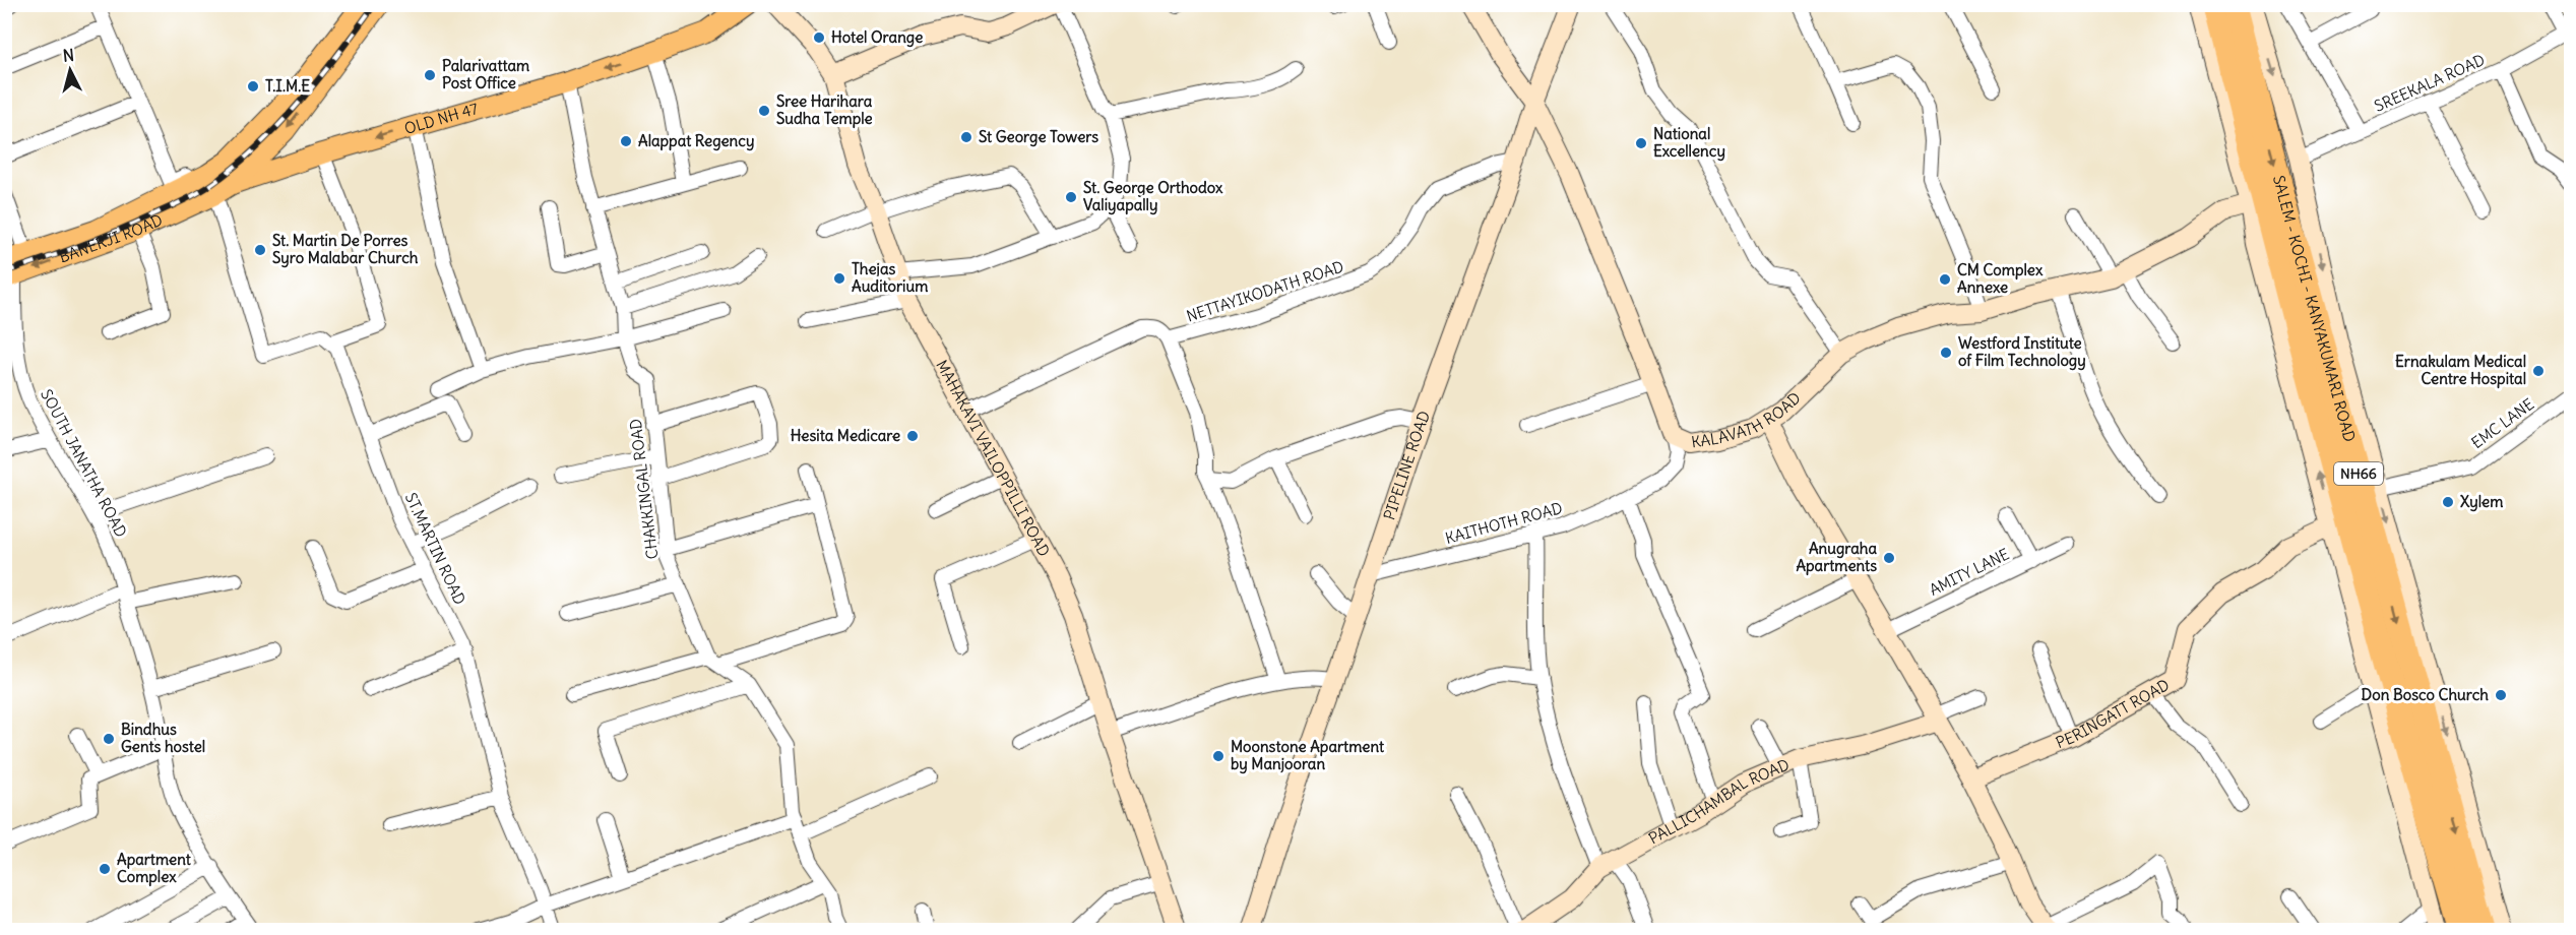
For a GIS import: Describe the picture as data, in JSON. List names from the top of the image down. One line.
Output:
{"streets":{"highway":["SALEM - KOCHI - KANYAKUMARI ROAD","NH66"],"main road":["OLD NH 47","BANERJI ROAD"],"street":["SREEKALA ROAD","NETTAYIKODATH ROAD","KALAVATH ROAD","EMC LANE","MAHAKAVI VAILOPPILLI ROAD","SOUTH JANATHA ROAD","PIPELINE ROAD","CHAKKINGAL ROAD","KAITHOTH ROAD","ST.MARTIN ROAD","AMITY LANE","PERINGATT ROAD","PALLICHAMBAL ROAD"]},"crossings":[["OLD NH 47","BANERJI ROAD"],["OLD NH 47","CHAKKINGAL ROAD"],["BANERJI ROAD","SOUTH JANATHA ROAD"],["NETTAYIKODATH ROAD","PIPELINE ROAD"],["SALEM - KOCHI - KANYAKUMARI ROAD","EMC LANE"],["KALAVATH ROAD","PIPELINE ROAD"],["KALAVATH ROAD","KAITHOTH ROAD"],["PIPELINE ROAD","KAITHOTH ROAD"]],"places":["Hotel Orange","Palarivattam Post Office","T.I.M.E","Sree Harihara Sudha Temple","St George Towers","Alappat Regency","National Excellency","St. George Orthodox Valiyapally","St. Martin De Porres Syro Malabar Church","Thejas Auditorium","CM Complex Annexe","Westford Institute of Film Technology","Ernakulam Medical Centre Hospital","Hesita Medicare","Xylem","Anugraha Apartments","Don Bosco Church","Bindhus Gents hostel","Moonstone Apartment by Manjooran","Apartment Complex"],"north":"top"}
